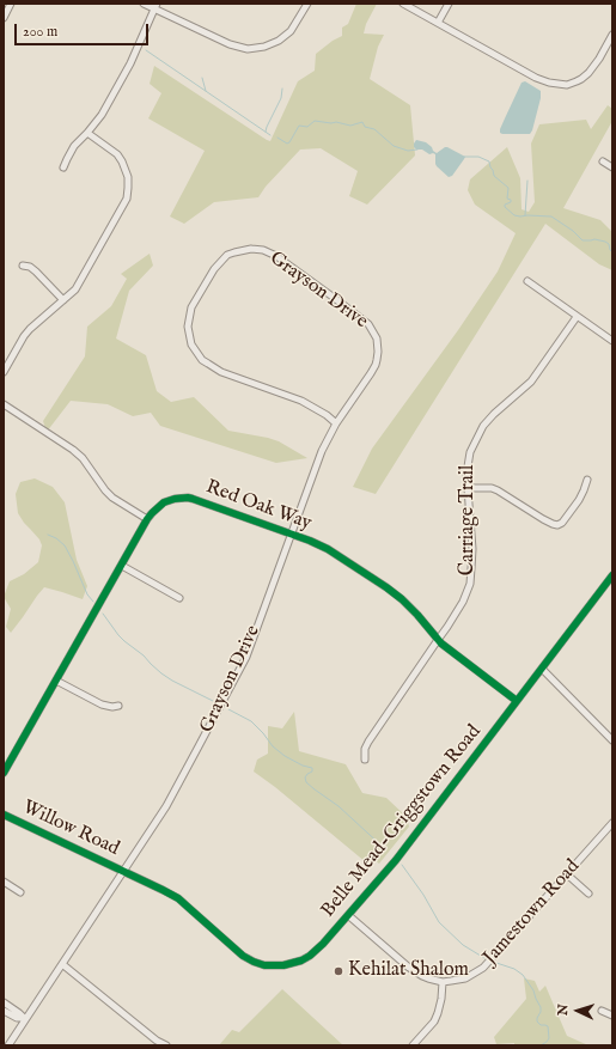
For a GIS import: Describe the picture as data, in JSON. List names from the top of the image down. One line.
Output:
{"streets":{"street":["Grayson Drive","Red Oak Way","Carriage Trail","Belle Mead-Griggstown Road","Willow Road","Jamestown Road"]},"crossings":[["Grayson Drive","Red Oak Way"],["Grayson Drive","Belle Mead-Griggstown Road"],["Grayson Drive","Willow Road"],["Red Oak Way","Carriage Trail"],["Red Oak Way","Belle Mead-Griggstown Road"],["Belle Mead-Griggstown Road","Willow Road"],["Belle Mead-Griggstown Road","Jamestown Road"]],"places":["Kehilat Shalom"],"scale_bar":"200 m","north":"left"}
